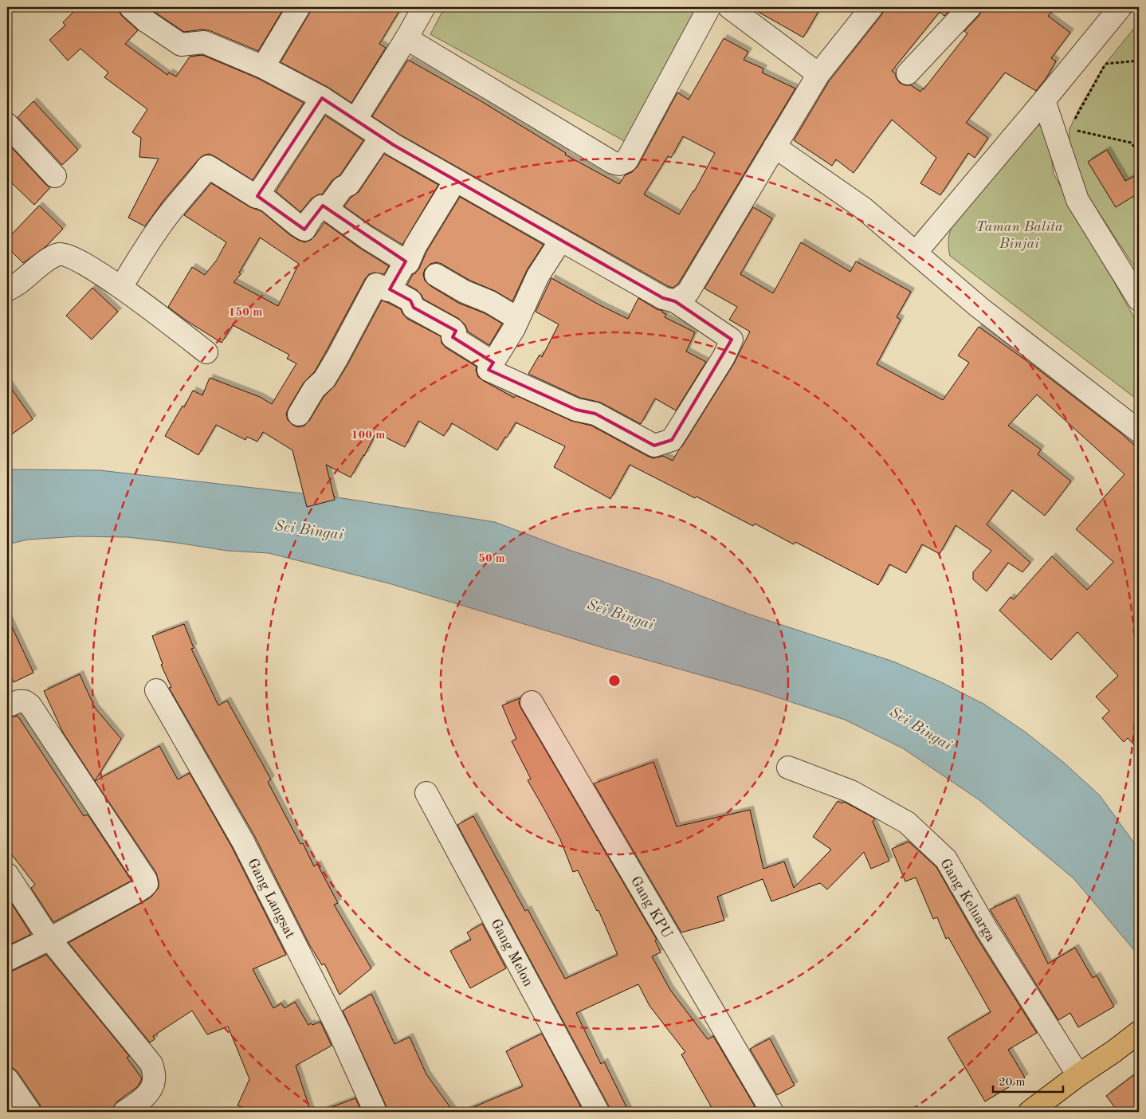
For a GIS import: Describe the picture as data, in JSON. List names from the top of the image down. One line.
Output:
{"streets":{"street":["Gang Langsat","Gang Keluarga","Gang KPU","Gang Melon"]},"water":["Sei Bingai"],"parks":["Taman Balita Binjai"],"scale_bar":"20 m","rings":["150 m","100 m","50 m"]}
